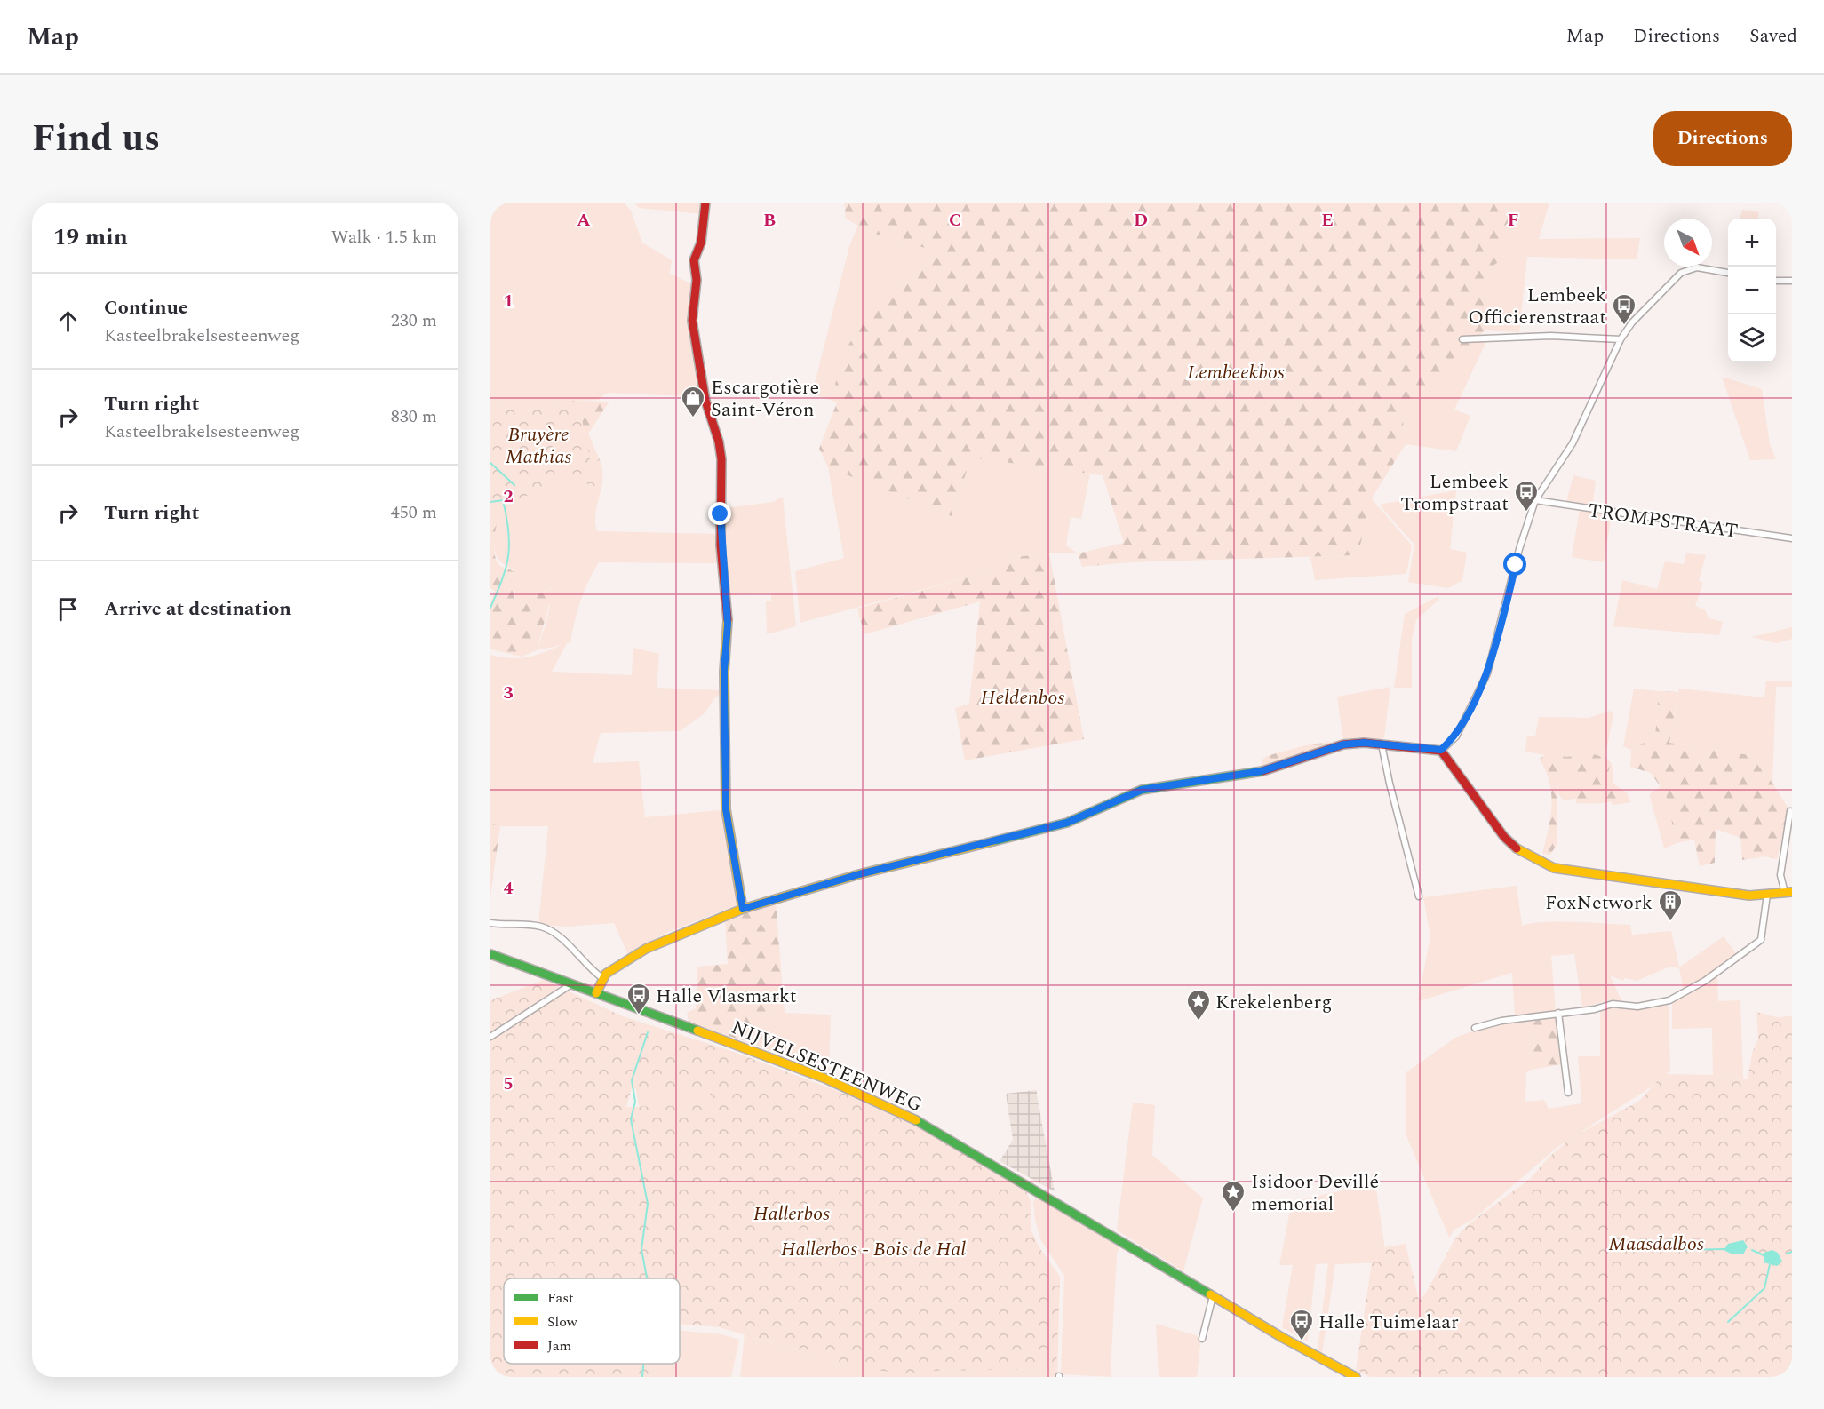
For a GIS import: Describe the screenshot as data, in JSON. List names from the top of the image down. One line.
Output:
{"streets":{"street":["TROMPSTRAAT","NIJVELSESTEENWEG"]},"parks":["Lembeekbos","Bruyère Mathias","Heldenbos","Hallerbos","Maasdalbos","Hallerbos - Bois de Hal"],"places":{"bus stop":["Lembeek Officierenstraat","Lembeek Trompstraat","Halle Vlasmarkt","Halle Tuimelaar"],"shop":["Escargotière Saint-Véron"],"building":["FoxNetwork"],"place":["Krekelenberg","Isidoor Devillé memorial"]},"legend":["Fast","Slow","Jam"],"north":"bottom right","page":{"header":"Map","nav":["Map","Directions","Saved"],"title":"Find us","buttons":"Directions","heading":["19 min","Walk · 1.5 km"],"map_buttons":["+","−"],"list":[["Continue","Kasteelbrakelsesteenweg","230 m"],["Turn right","Kasteelbrakelsesteenweg","830 m"],["Turn right","450 m"],"Arrive at destination"]},"grid":{"columns":["A","B","C","D","E","F"],"rows":["1","2","3","4","5"]}}
